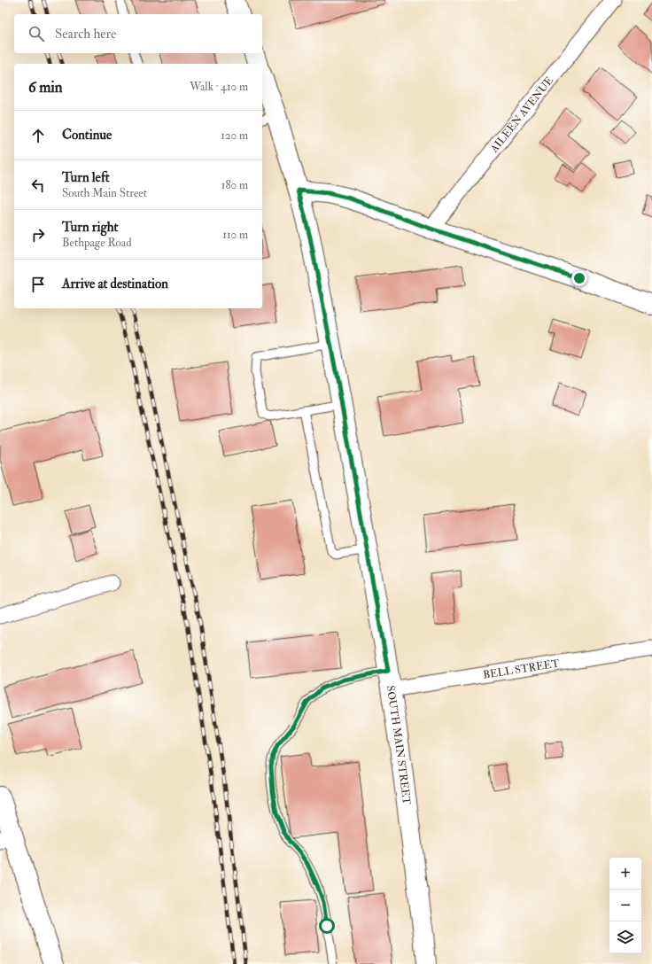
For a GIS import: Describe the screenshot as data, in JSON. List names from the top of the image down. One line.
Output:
{"streets":{"main road":["SOUTH MAIN STREET"],"street":["AILEEN AVENUE","BELL STREET"]},"crossings":[["BELL STREET","SOUTH MAIN STREET"]],"page":{"search":"Search here","heading":["6 min","Walk · 410 m"],"list":[["Continue","120 m"],["Turn left","South Main Street","180 m"],["Turn right","Bethpage Road","110 m"],"Arrive at destination"],"map_buttons":["+","−"]}}
